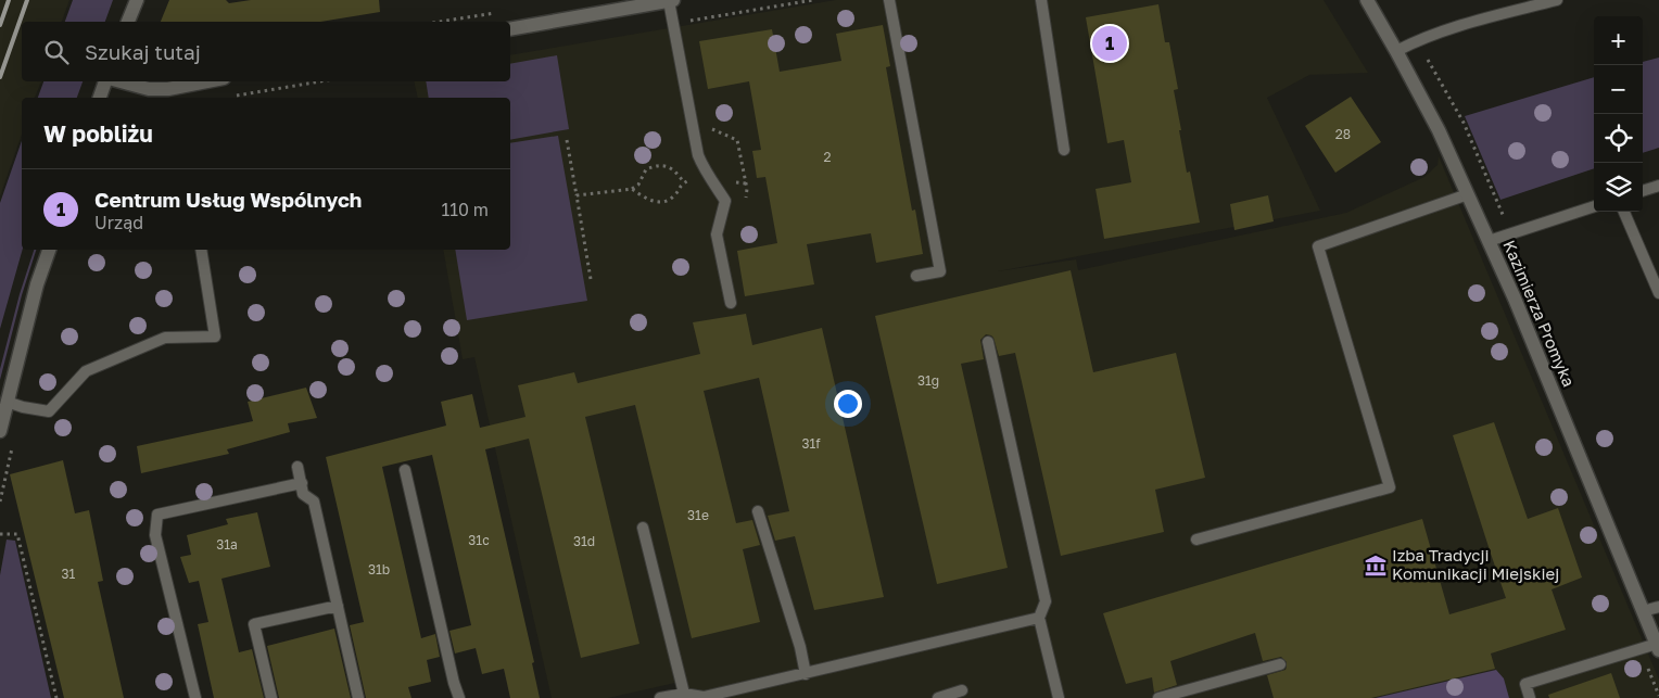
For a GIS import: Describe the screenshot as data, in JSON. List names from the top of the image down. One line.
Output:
{"streets":{"street":["Kazimierza Promyka"]},"places":{"museum":["Izba Tradycji Komunikacji Miejskiej"]},"house_numbers":["28","2","31g","31f","31e","31c","31d","31a","31b","31"],"page":{"map_buttons":["+","−"],"search":"Szukaj tutaj","pins":"1","heading":"W pobliżu","list":[{"mark":"1","name":"Centrum Usług Wspólnych","note":"Urząd","value":"110 m"}]}}
